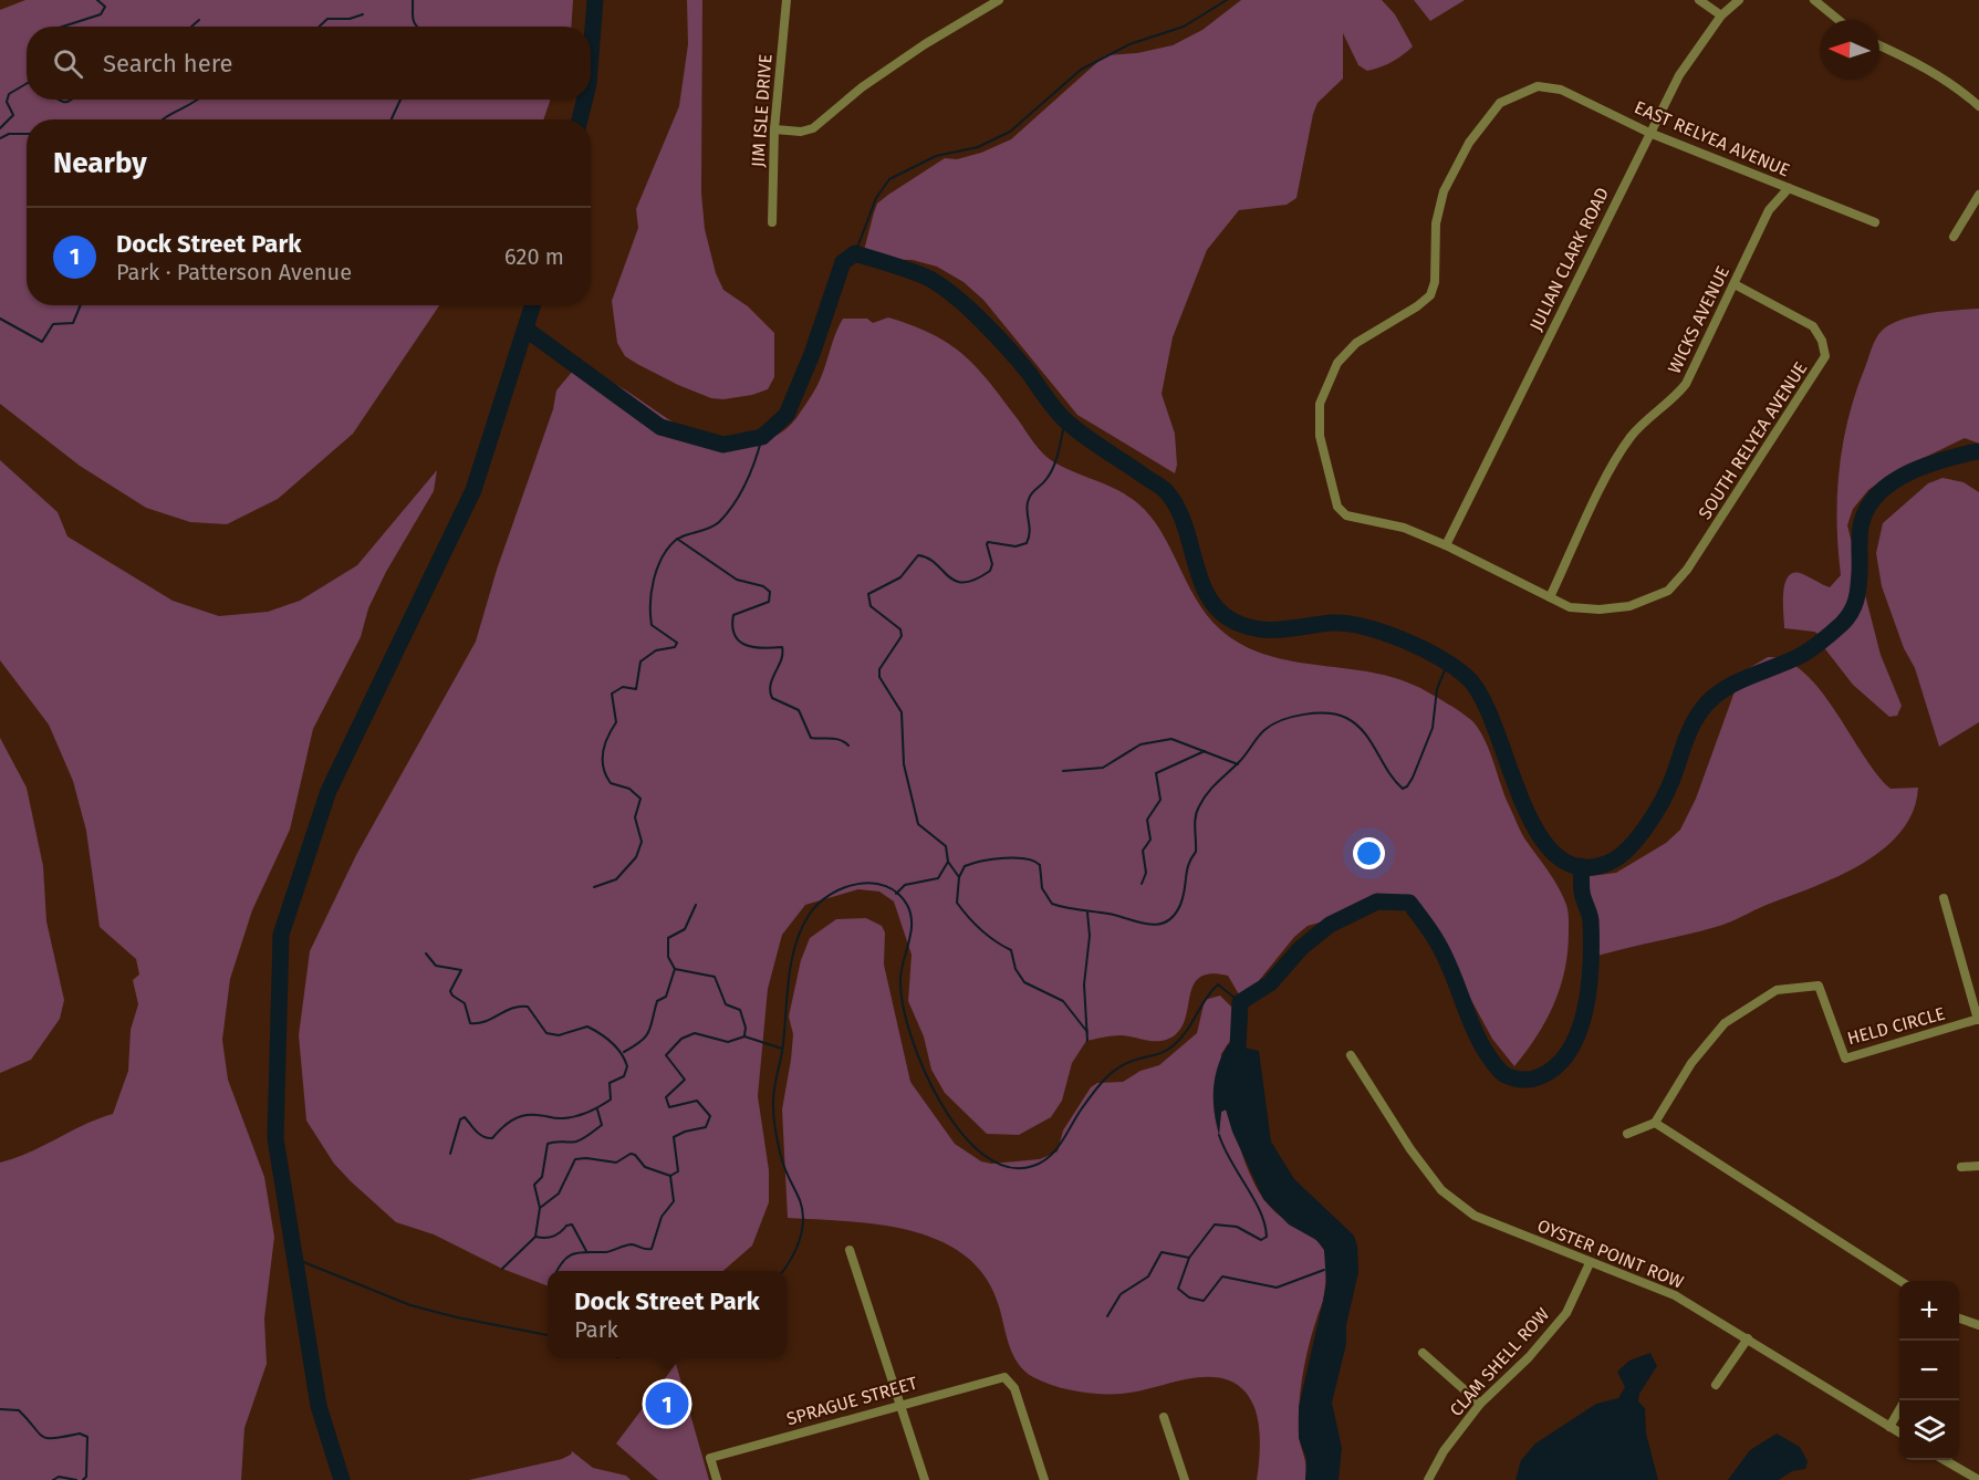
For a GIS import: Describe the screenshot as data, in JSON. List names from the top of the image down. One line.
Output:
{"streets":{"street":["JIM ISLE DRIVE","EAST RELYEA AVENUE","JULIAN CLARK ROAD","WICKS AVENUE","SOUTH RELYEA AVENUE","HELD CIRCLE","OYSTER POINT ROW","CLAM SHELL ROW","SPRAGUE STREET"]},"crossings":[["EAST RELYEA AVENUE","JULIAN CLARK ROAD"],["EAST RELYEA AVENUE","WICKS AVENUE"],["WICKS AVENUE","SOUTH RELYEA AVENUE"],["OYSTER POINT ROW","CLAM SHELL ROW"]],"north":"left","page":{"search":"Search here","heading":"Nearby","list":[{"mark":"1","name":"Dock Street Park","note":"Park · Patterson Avenue","value":"620 m"}],"popup":["Dock Street Park","Park"],"map_buttons":["+","−"],"pins":"1"}}
